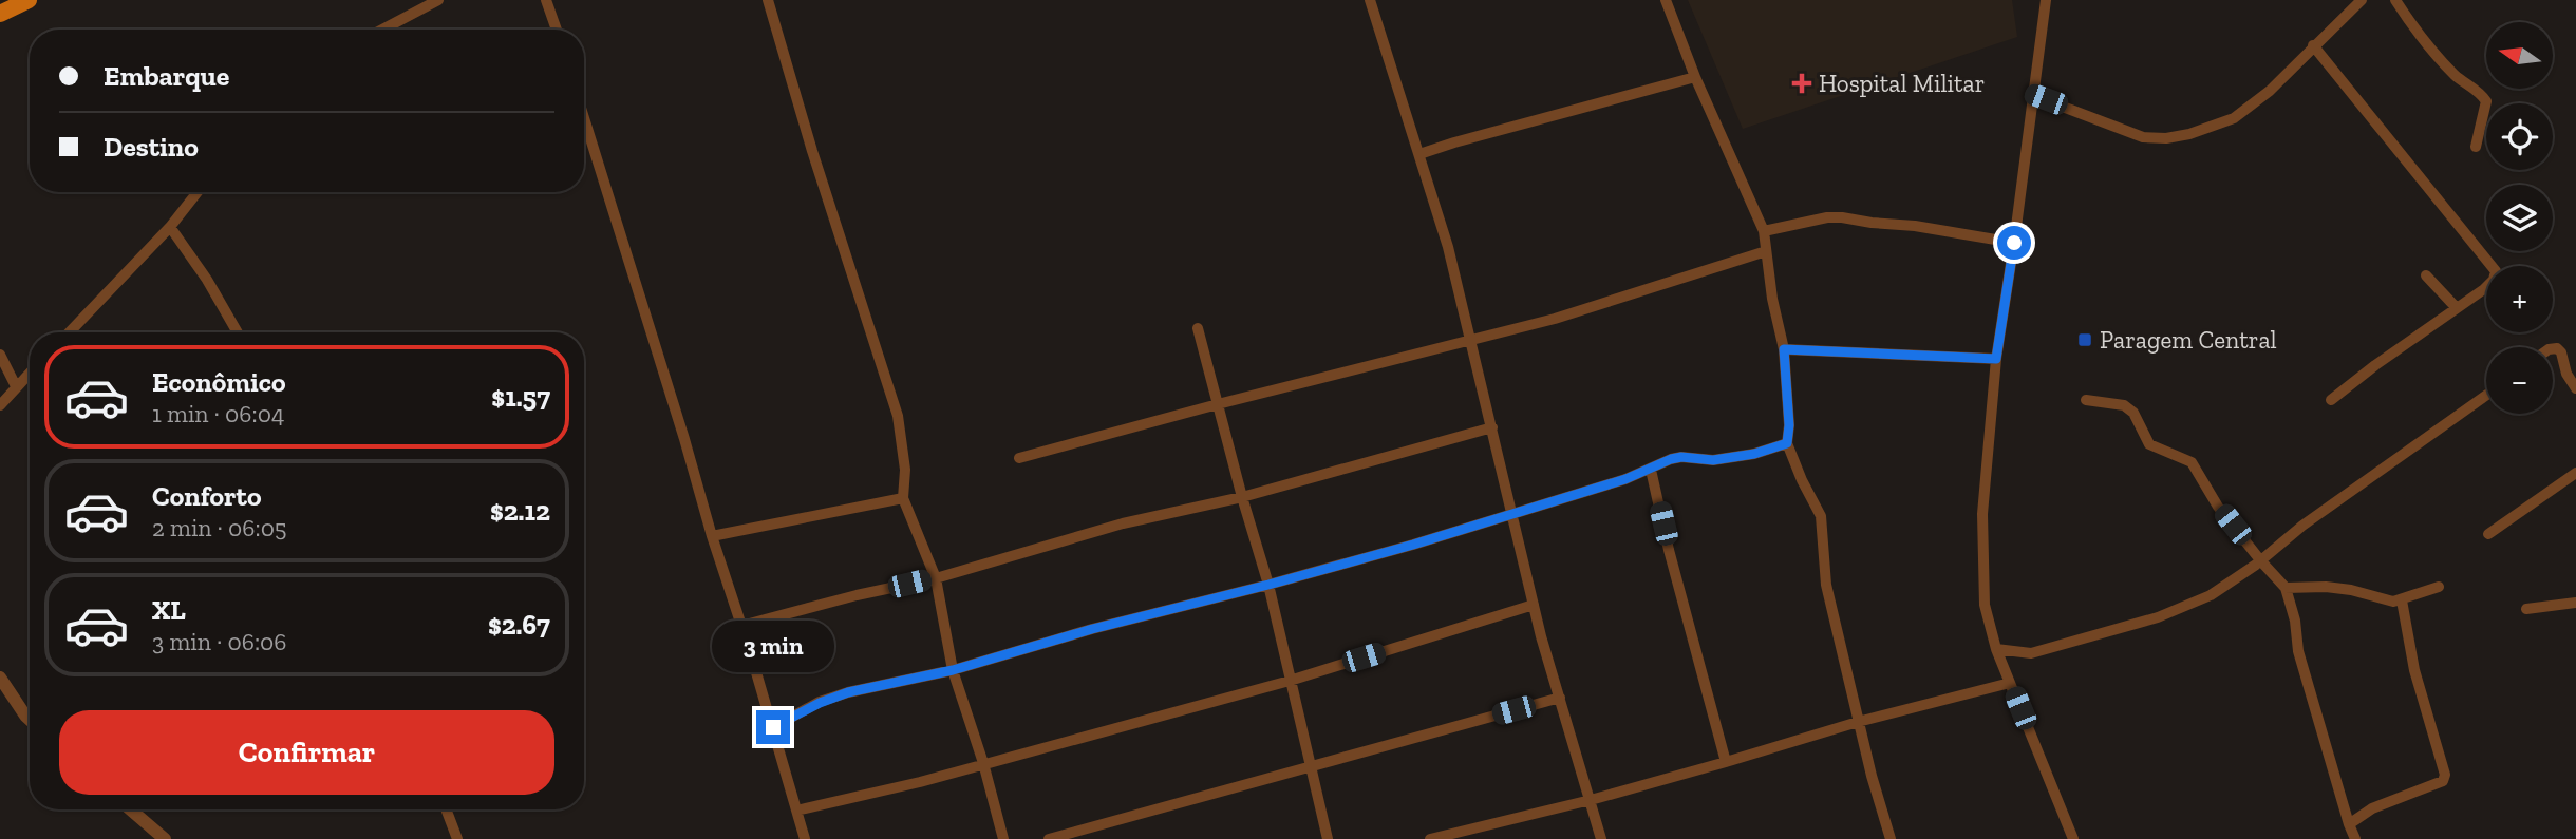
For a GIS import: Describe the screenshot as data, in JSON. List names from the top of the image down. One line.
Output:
{"places":{"health":["Hospital Militar"],"transit":["Paragem Central"]},"north":"left","page":{"map_buttons":["+","−"],"banner":["Embarque","Destino"],"list":[{"name":"Econômico","note":"1 min · 06:04","value":"$1.57"},{"name":"Conforto","note":"2 min · 06:05","value":"$2.12"},{"name":"XL","note":"3 min · 06:06","value":"$2.67"}],"bubble":"3 min","buttons":"Confirmar"}}
